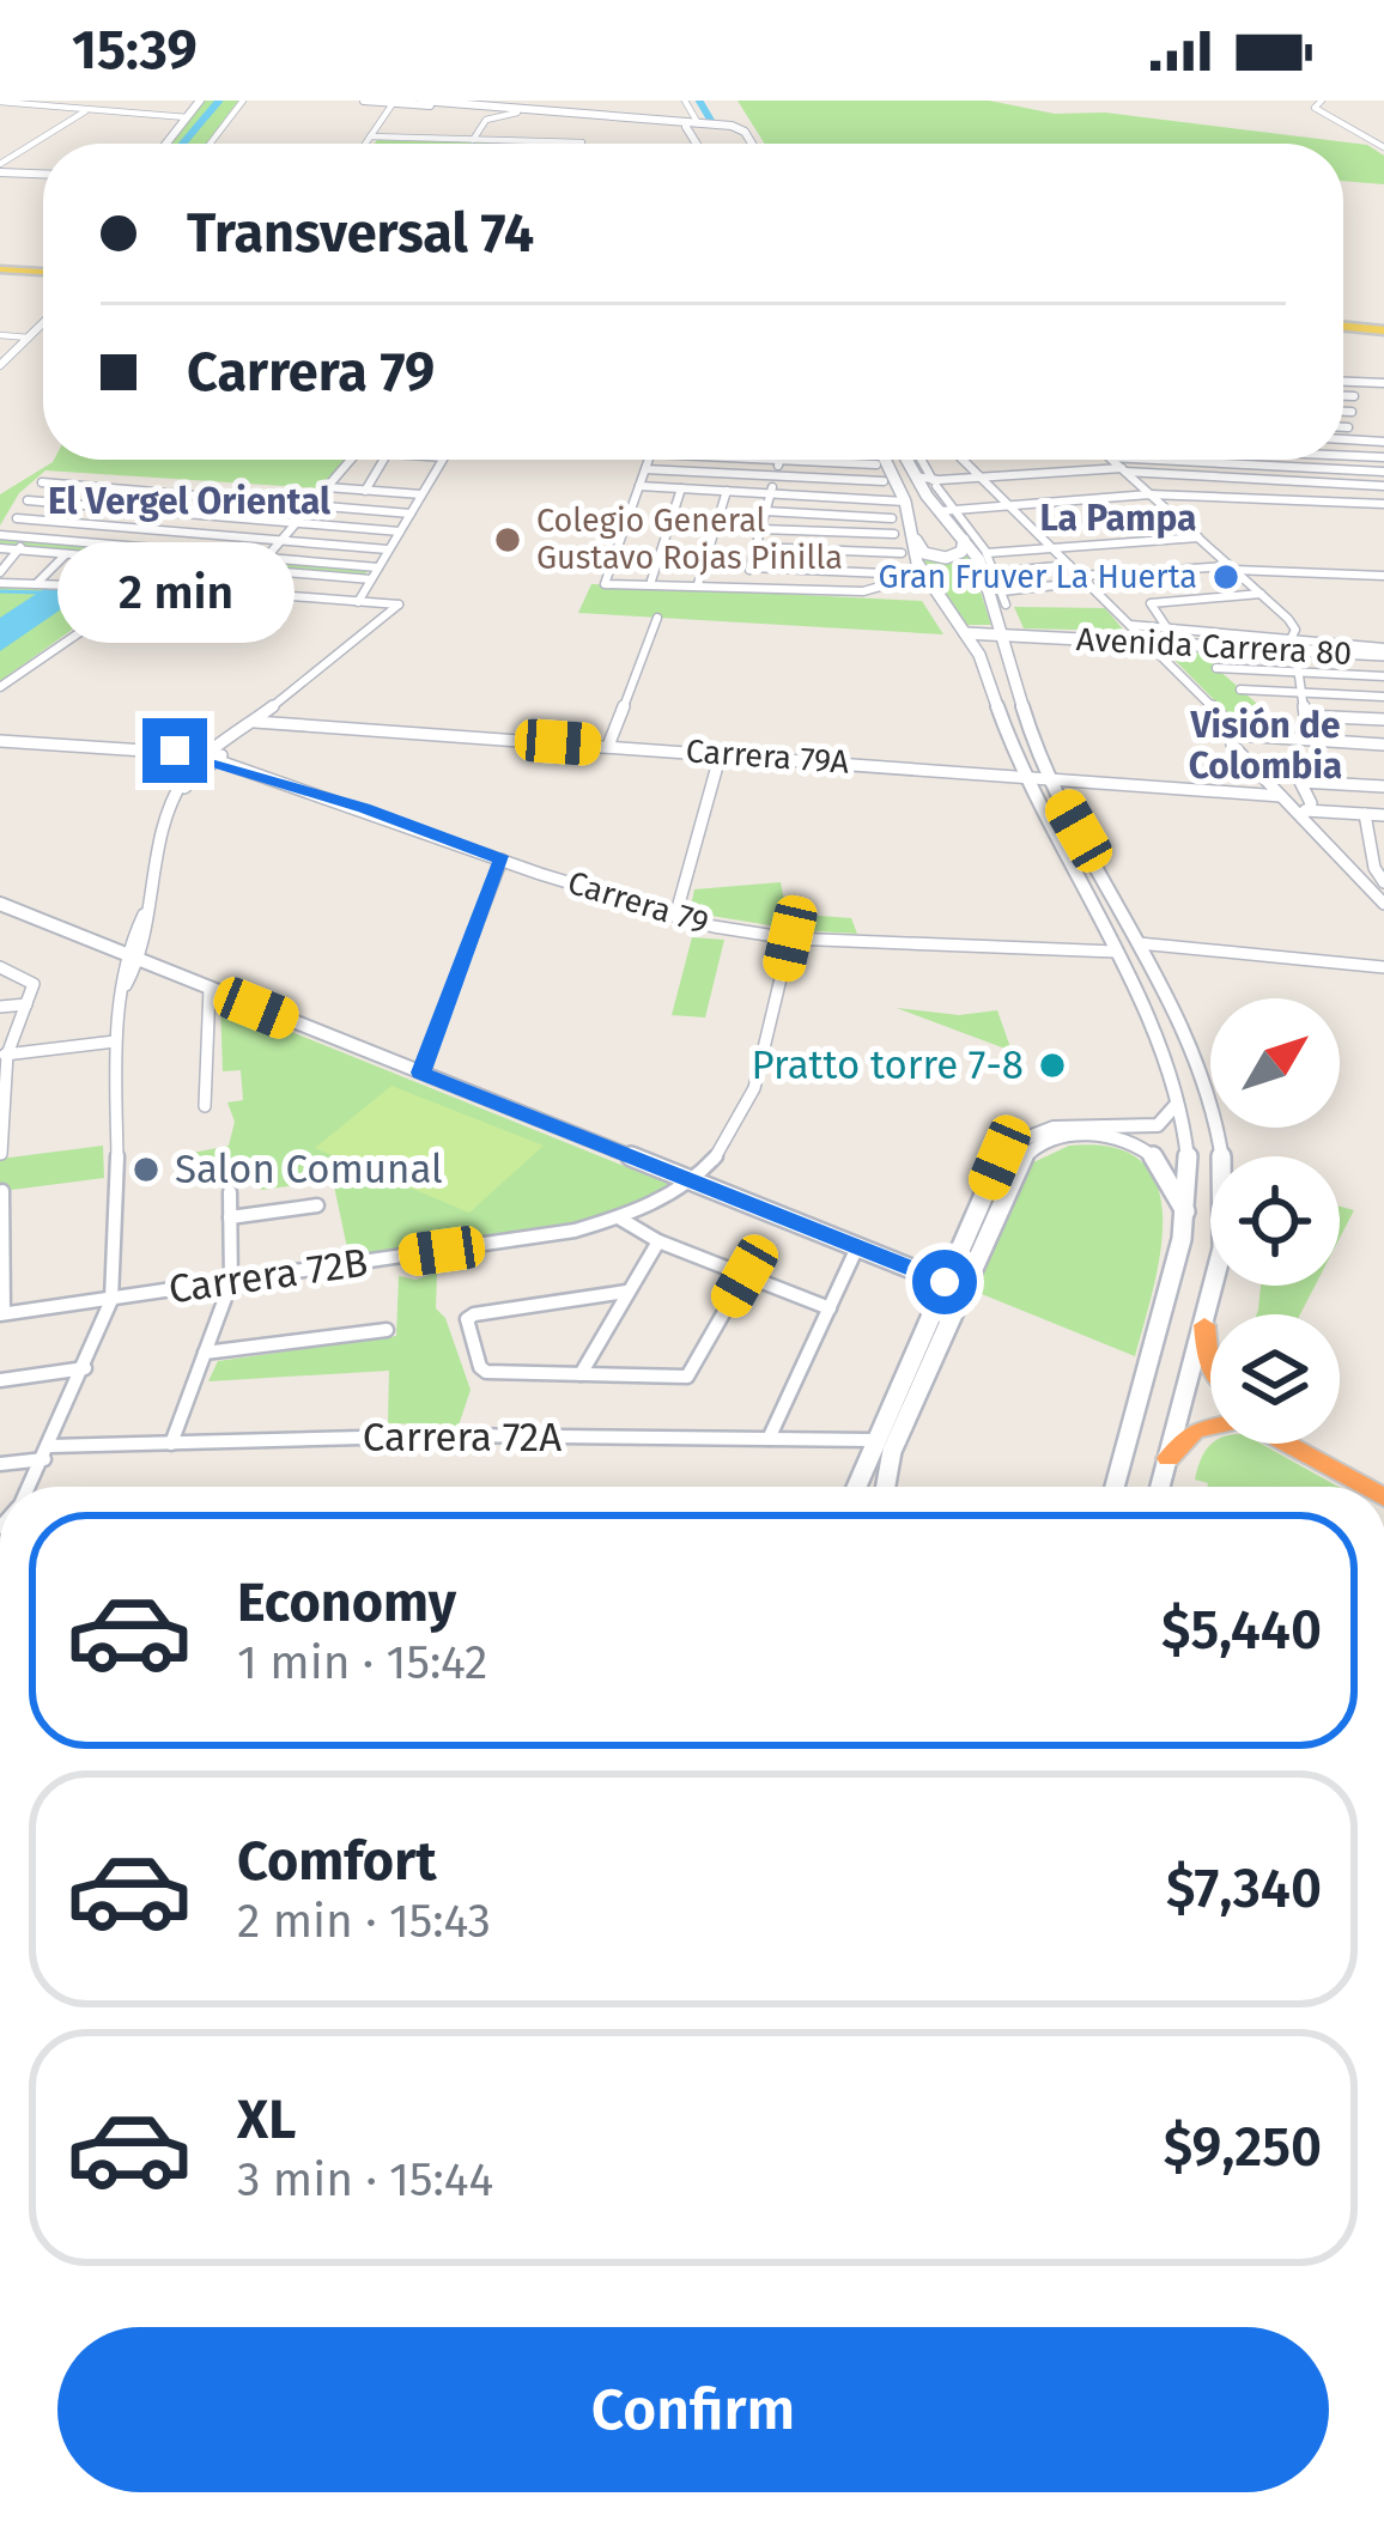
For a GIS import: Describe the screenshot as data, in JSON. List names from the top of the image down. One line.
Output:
{"streets":{"main road":["Avenida Carrera 80"],"street":["Carrera 79A","Carrera 79","Carrera 72B","Carrera 72A"]},"districts":["El Vergel Oriental","La Pampa","Visión de Colombia"],"places":["Colegio General Gustavo Rojas Pinilla","Gran Fruver La Huerta","Pratto torre 7-8","Salon Comunal"],"north":"top right","page":{"status":"15:39","banner":["Transversal 74","Carrera 79"],"bubble":"2 min","list":[{"name":"Economy","note":"1 min · 15:42","value":"$5,440"},{"name":"Comfort","note":"2 min · 15:43","value":"$7,340"},{"name":"XL","note":"3 min · 15:44","value":"$9,250"}],"buttons":"Confirm"}}
